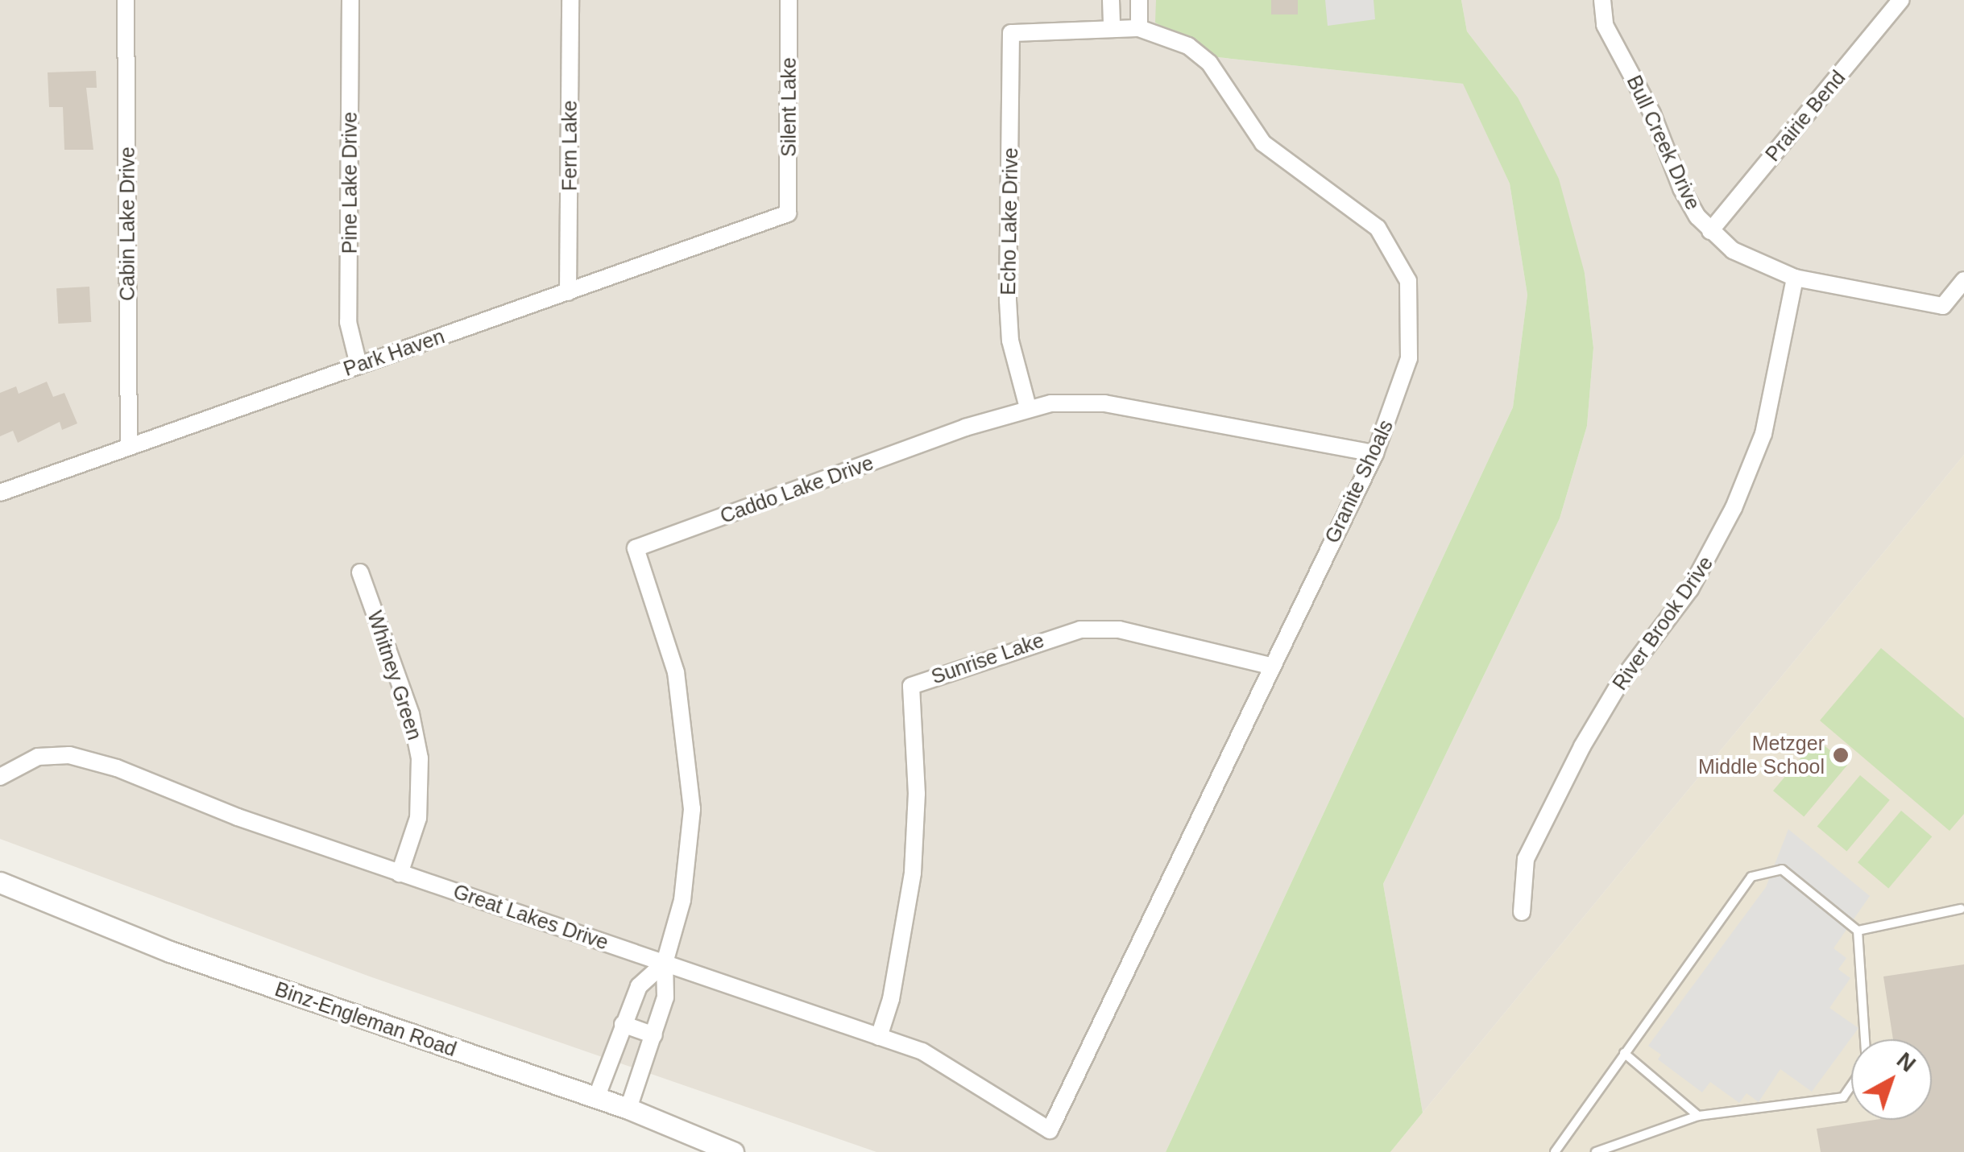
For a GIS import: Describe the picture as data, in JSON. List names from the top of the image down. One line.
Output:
{"streets":{"street":["Silent Lake","Prairie Bend","Bull Creek Drive","Fern Lake","Pine Lake Drive","Echo Lake Drive","Cabin Lake Drive","Park Haven","Granite Shoals","Caddo Lake Drive","River Brook Drive","Sunrise Lake","Whitney Green","Great Lakes Drive","Binz-Engleman Road"]},"crossings":[["Silent Lake","Park Haven"],["Prairie Bend","Bull Creek Drive"],["Bull Creek Drive","River Brook Drive"],["Fern Lake","Park Haven"],["Pine Lake Drive","Park Haven"],["Echo Lake Drive","Granite Shoals"],["Echo Lake Drive","Caddo Lake Drive"],["Cabin Lake Drive","Park Haven"],["Granite Shoals","Caddo Lake Drive"],["Granite Shoals","Sunrise Lake"],["Granite Shoals","Great Lakes Drive"],["Caddo Lake Drive","Great Lakes Drive"],["Caddo Lake Drive","Binz-Engleman Road"],["Sunrise Lake","Great Lakes Drive"],["Whitney Green","Great Lakes Drive"]],"places":["Metzger Middle School"],"north":"top right"}
